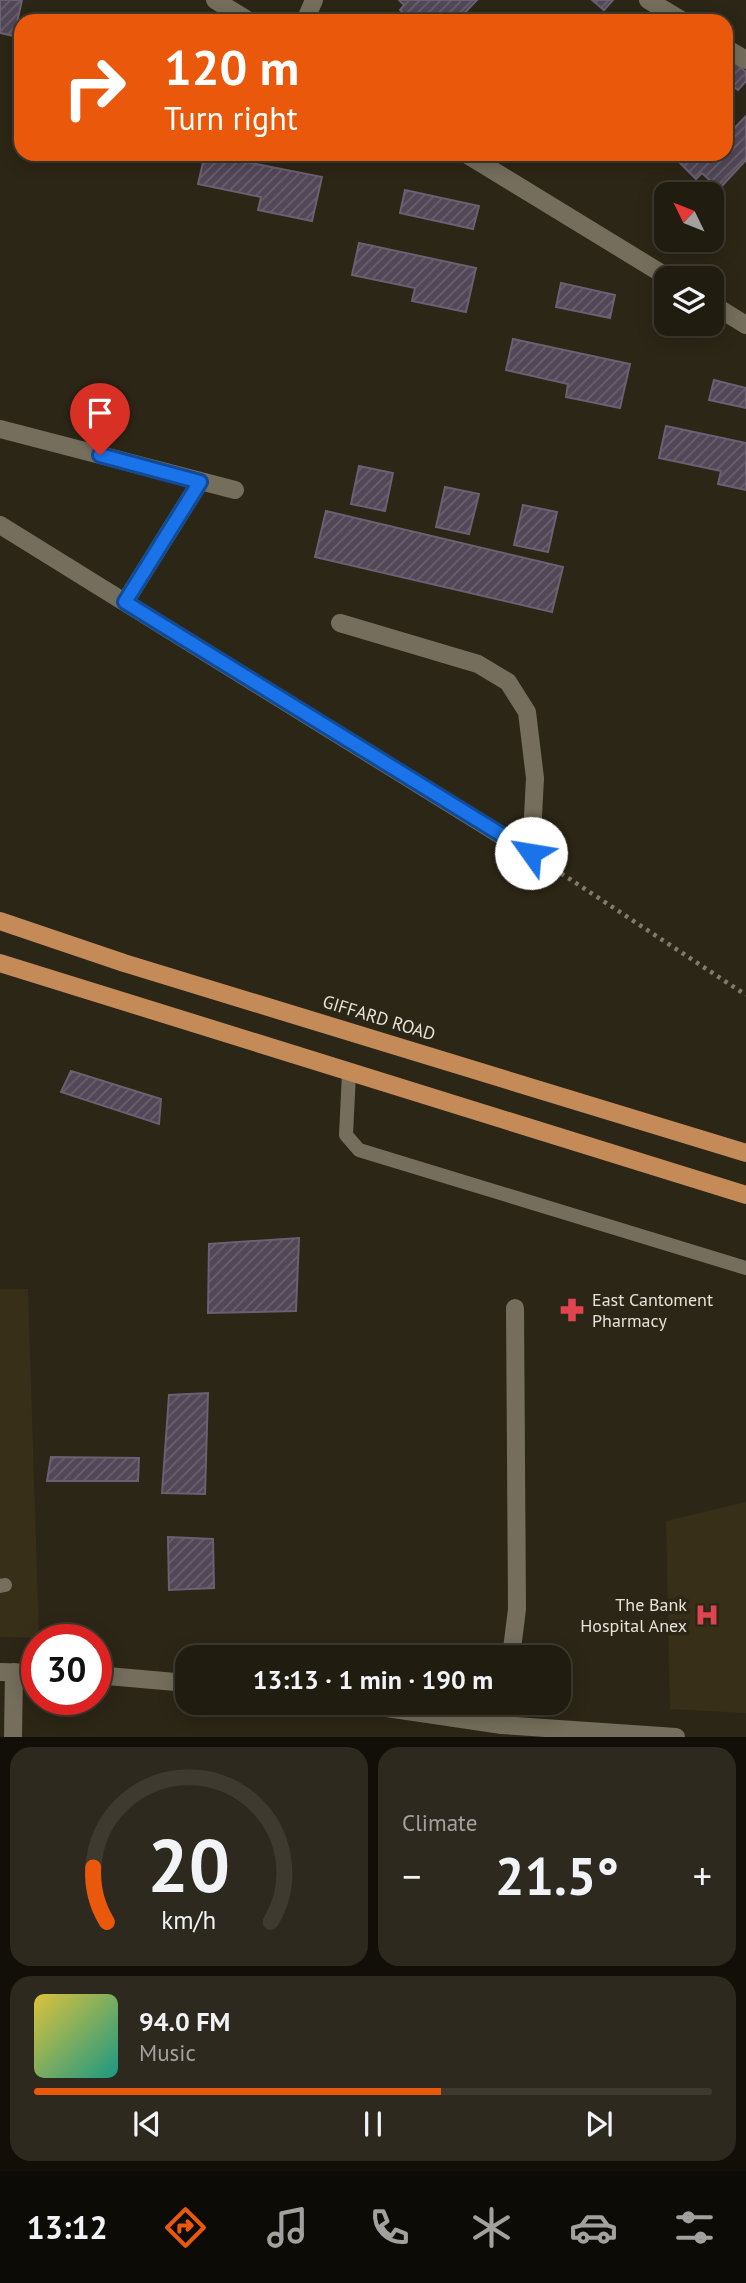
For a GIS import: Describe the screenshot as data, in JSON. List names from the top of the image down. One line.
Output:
{"streets":{"main road":["GIFFARD ROAD"]},"places":{"pharmacy":["East Cantoment Pharmacy"],"hospital":["The Bank Hospital Anex"]},"north":"top left","page":{"turn":["120 m","Turn right"],"limit":"30","trip":"13:13 · 1 min · 190 m","tile":"Climate","heat":["−","21.5°","+"],"song":["94.0 FM","Music"],"tabs":"13:12","gauge":["20","km/h"]}}
